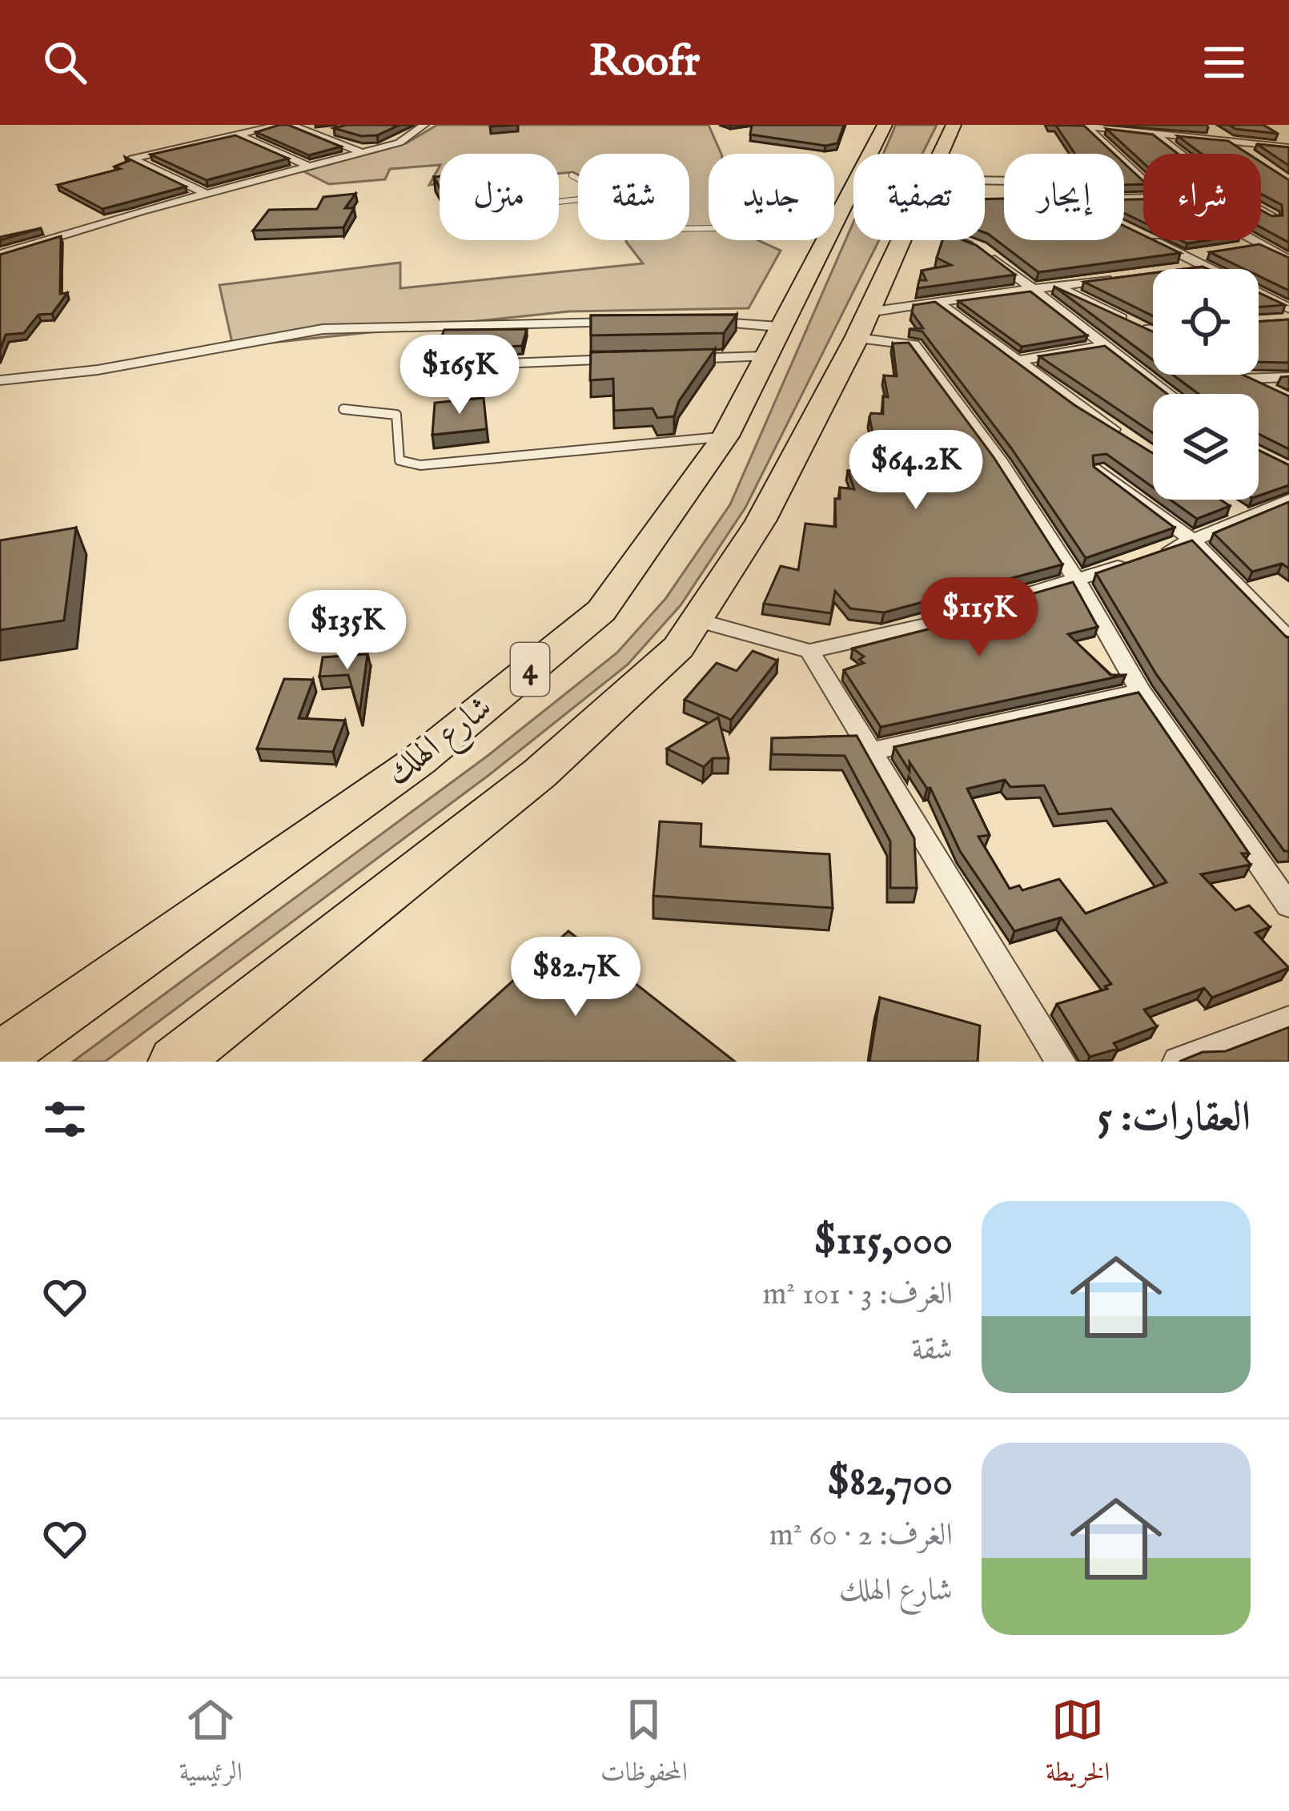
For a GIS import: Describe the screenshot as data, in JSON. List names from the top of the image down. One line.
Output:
{"streets":{"highway":["4","شارع الهلك"]},"page":{"header":"Roofr","chip":["شراء","إيجار","تصفية","جديد","شقة","منزل"],"price":["$165K","$64.2K","$115K","$135K","$82.7K"],"heading":"العقارات: 5","list":[{"name":"$115,000","note":"الغرف: 3 · 101 m² · شقة"},{"name":"$82,700","note":"الغرف: 2 · 60 m² · شارع الهلك"}],"tabs":["الخريطة","المحفوظات","الرئيسية"]}}
